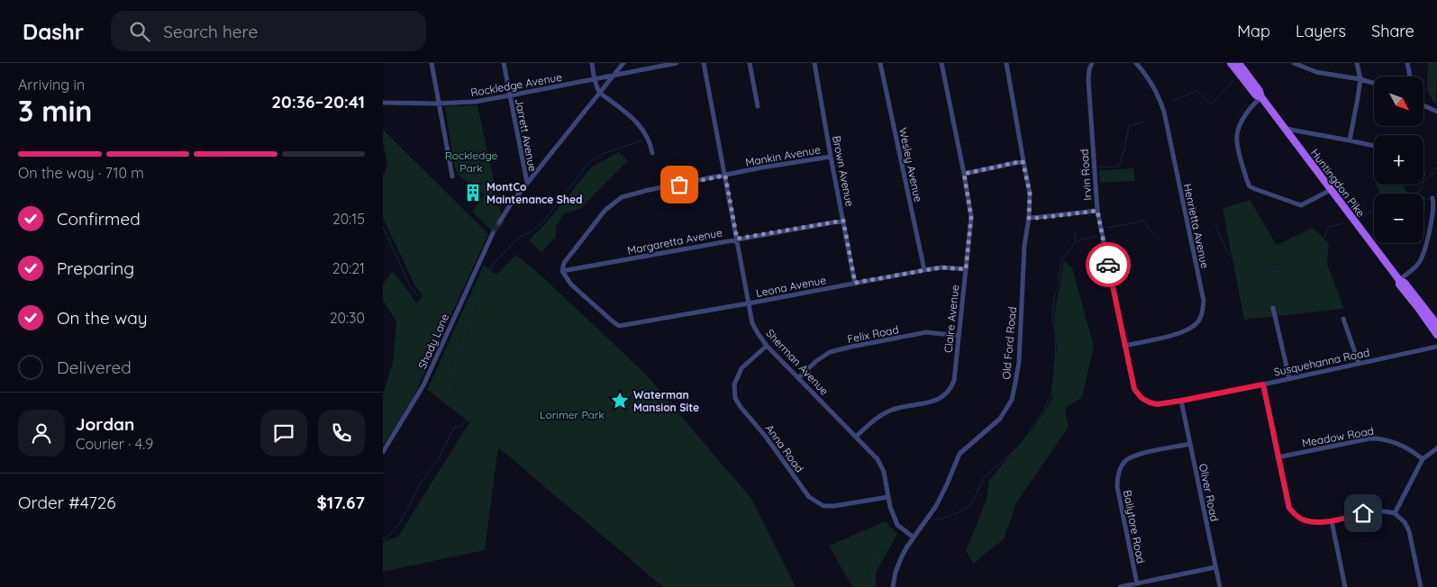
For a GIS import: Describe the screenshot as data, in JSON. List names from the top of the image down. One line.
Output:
{"streets":{"main road":["Huntingdon Pike"],"street":["Rockledge Avenue","Jarrett Avenue","Mankin Avenue","Wesley Avenue","Brown Avenue","Irvin Road","Henrietta Avenue","Margaretta Avenue","Leona Avenue","Claire Avenue","Felix Road","Shady Lane","Old Ford Road","Sherman Avenue","Susquehanna Road","Meadow Road","Anna Road","Oliver Road","Ballytore Road"]},"crossings":[["Rockledge Avenue","Jarrett Avenue"],["Mankin Avenue","Brown Avenue"],["Mankin Avenue","Margaretta Avenue"],["Mankin Avenue","Leona Avenue"],["Mankin Avenue","Sherman Avenue"],["Wesley Avenue","Leona Avenue"],["Brown Avenue","Margaretta Avenue"],["Brown Avenue","Leona Avenue"],["Irvin Road","Henrietta Avenue"],["Irvin Road","Susquehanna Road"],["Margaretta Avenue","Leona Avenue"],["Margaretta Avenue","Sherman Avenue"],["Leona Avenue","Claire Avenue"],["Leona Avenue","Sherman Avenue"],["Claire Avenue","Felix Road"],["Claire Avenue","Sherman Avenue"],["Felix Road","Sherman Avenue"],["Old Ford Road","Sherman Avenue"],["Sherman Avenue","Anna Road"],["Susquehanna Road","Oliver Road"],["Oliver Road","Ballytore Road"]],"parks":["Rockledge Park","Lorimer Park"],"places":{"building":["MontCo Maintenance Shed"],"place":["Waterman Mansion Site"]},"north":"bottom right","page":{"header":"Dashr","search":"Search here","nav":["Map","Layers","Share"],"heading":["3 min","Arriving in","20:36–20:41"],"panel":["Jordan","Courier · 4.9","Order #4726","$17.67"],"map_buttons":["+","−"],"bar":"On the way · 710 m","list":[["Confirmed","20:15"],["Preparing","20:21"],["On the way","20:30"],"Delivered"]}}
